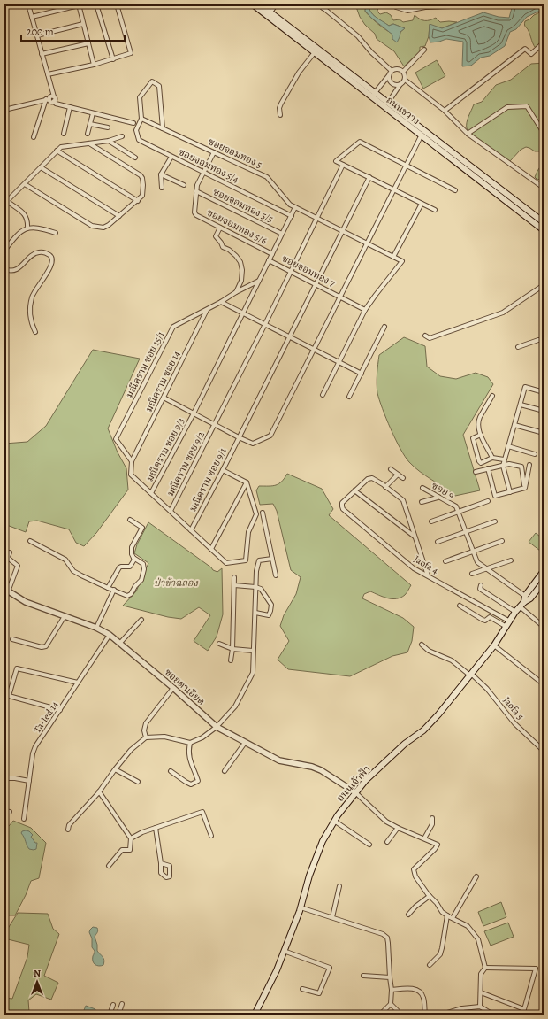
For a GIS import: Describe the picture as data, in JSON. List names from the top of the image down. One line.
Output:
{"streets":{"main road":["ถนนขวาง","ถนนเจ้าฟ้า"],"street":["ซอยจอมทอง 5","ซอยจอมทอง 5/4","ซอยจอมทอง 5/5","ซอยจอมทอง 5/6","ซอยจอมทอง 7","มณีคราม ซอย 15/1","มณีคราม ซอย 14","มณีคราม ซอย 9/3","มณีคราม ซอย 9/2","มณีคราม ซอย 9/1","ซอย 9","Jaofa 4","ซอยตาเอียด","Jaofa 5","Ta-Ied 14"]},"crossings":[["ซอยจอมทอง 5","ซอยจอมทอง 5/4"],["ซอยจอมทอง 5","ซอยจอมทอง 7"],["ซอยจอมทอง 5","มณีคราม ซอย 9/3"],["ซอยจอมทอง 5","มณีคราม ซอย 9/2"],["ซอยจอมทอง 5","มณีคราม ซอย 9/1"],["ซอยจอมทอง 5/4","มณีคราม ซอย 9/3"],["ซอยจอมทอง 5/5","ซอยจอมทอง 5/6"],["ซอยจอมทอง 5/5","มณีคราม ซอย 9/3"],["ซอยจอมทอง 5/6","มณีคราม ซอย 9/3"],["ซอยจอมทอง 7","มณีคราม ซอย 9/3"],["ซอยจอมทอง 7","มณีคราม ซอย 9/2"],["ซอยจอมทอง 7","มณีคราม ซอย 9/1"],["มณีคราม ซอย 15/1","มณีคราม ซอย 14"],["มณีคราม ซอย 15/1","มณีคราม ซอย 9/3"],["Jaofa 4","ถนนเจ้าฟ้า"],["ซอยตาเอียด","Ta-Ied 14"],["ซอยตาเอียด","ถนนเจ้าฟ้า"],["Jaofa 5","ถนนเจ้าฟ้า"]],"parks":["ป่าช้าฉลอง"],"scale_bar":"200 m","north":"top"}
